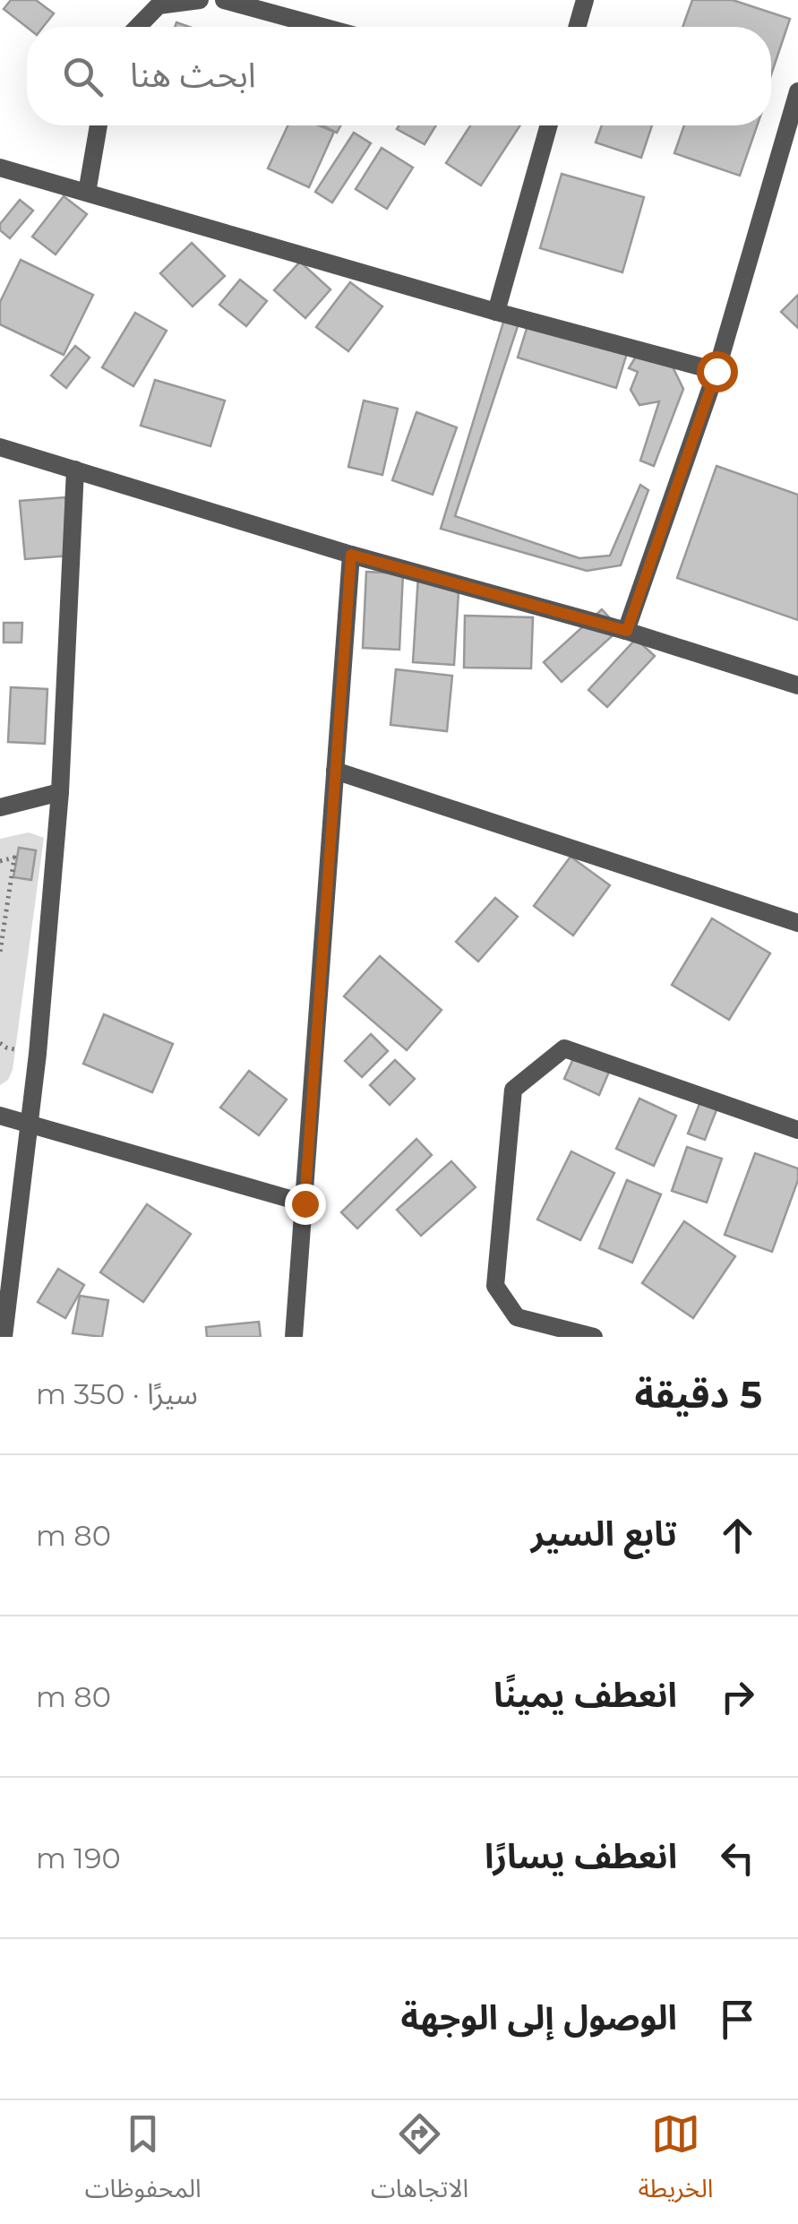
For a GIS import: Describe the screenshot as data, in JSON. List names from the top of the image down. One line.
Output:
{"page":{"search":"ابحث هنا","heading":["5 دقيقة","سيرًا · 350 m"],"list":[["تابع السير","80 m"],["انعطف يمينًا","80 m"],["انعطف يسارًا","190 m"],"الوصول إلى الوجهة"],"nav":["الخريطة","الاتجاهات","المحفوظات"]}}
